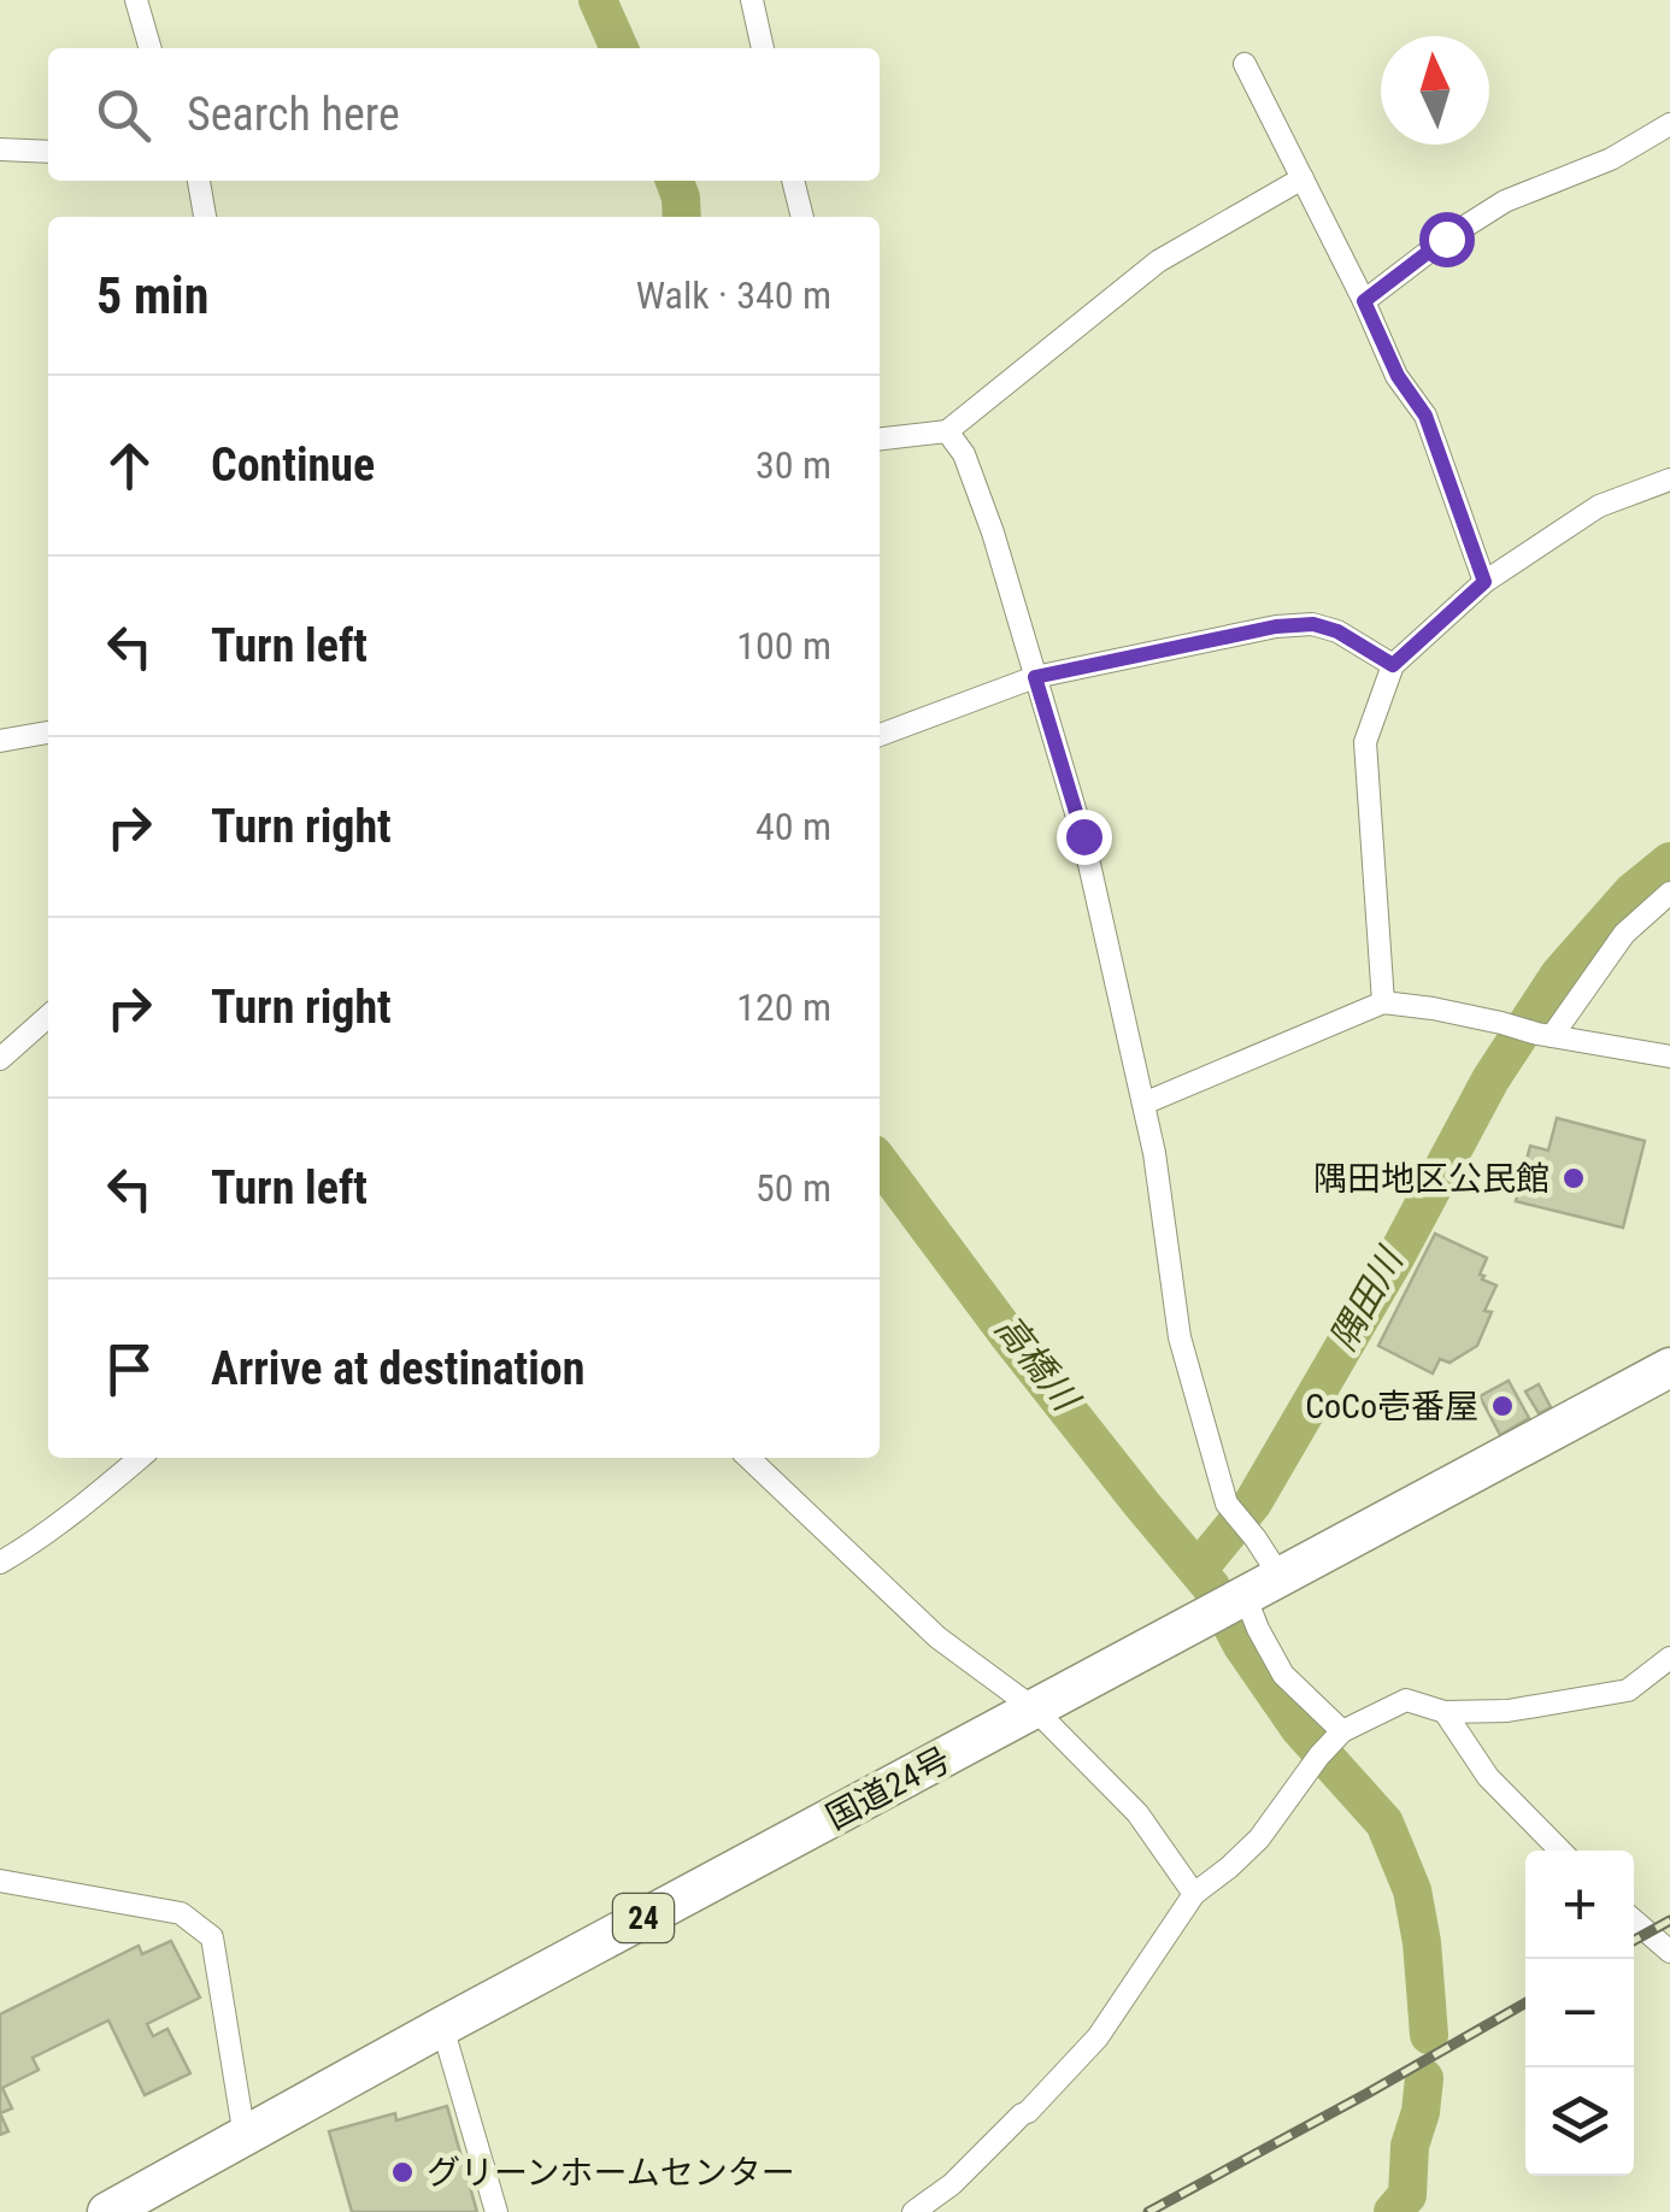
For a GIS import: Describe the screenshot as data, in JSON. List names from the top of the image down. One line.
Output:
{"streets":{"highway":["国道24号","24"]},"water":["隅田川","高橋川"],"places":["隅田地区公民館","CoCo壱番屋","グリーンホームセンター"],"north":"top","page":{"search":"Search here","heading":["5 min","Walk · 340 m"],"list":[["Continue","30 m"],["Turn left","100 m"],["Turn right","40 m"],["Turn right","120 m"],["Turn left","50 m"],"Arrive at destination"],"map_buttons":["+","−"]}}
